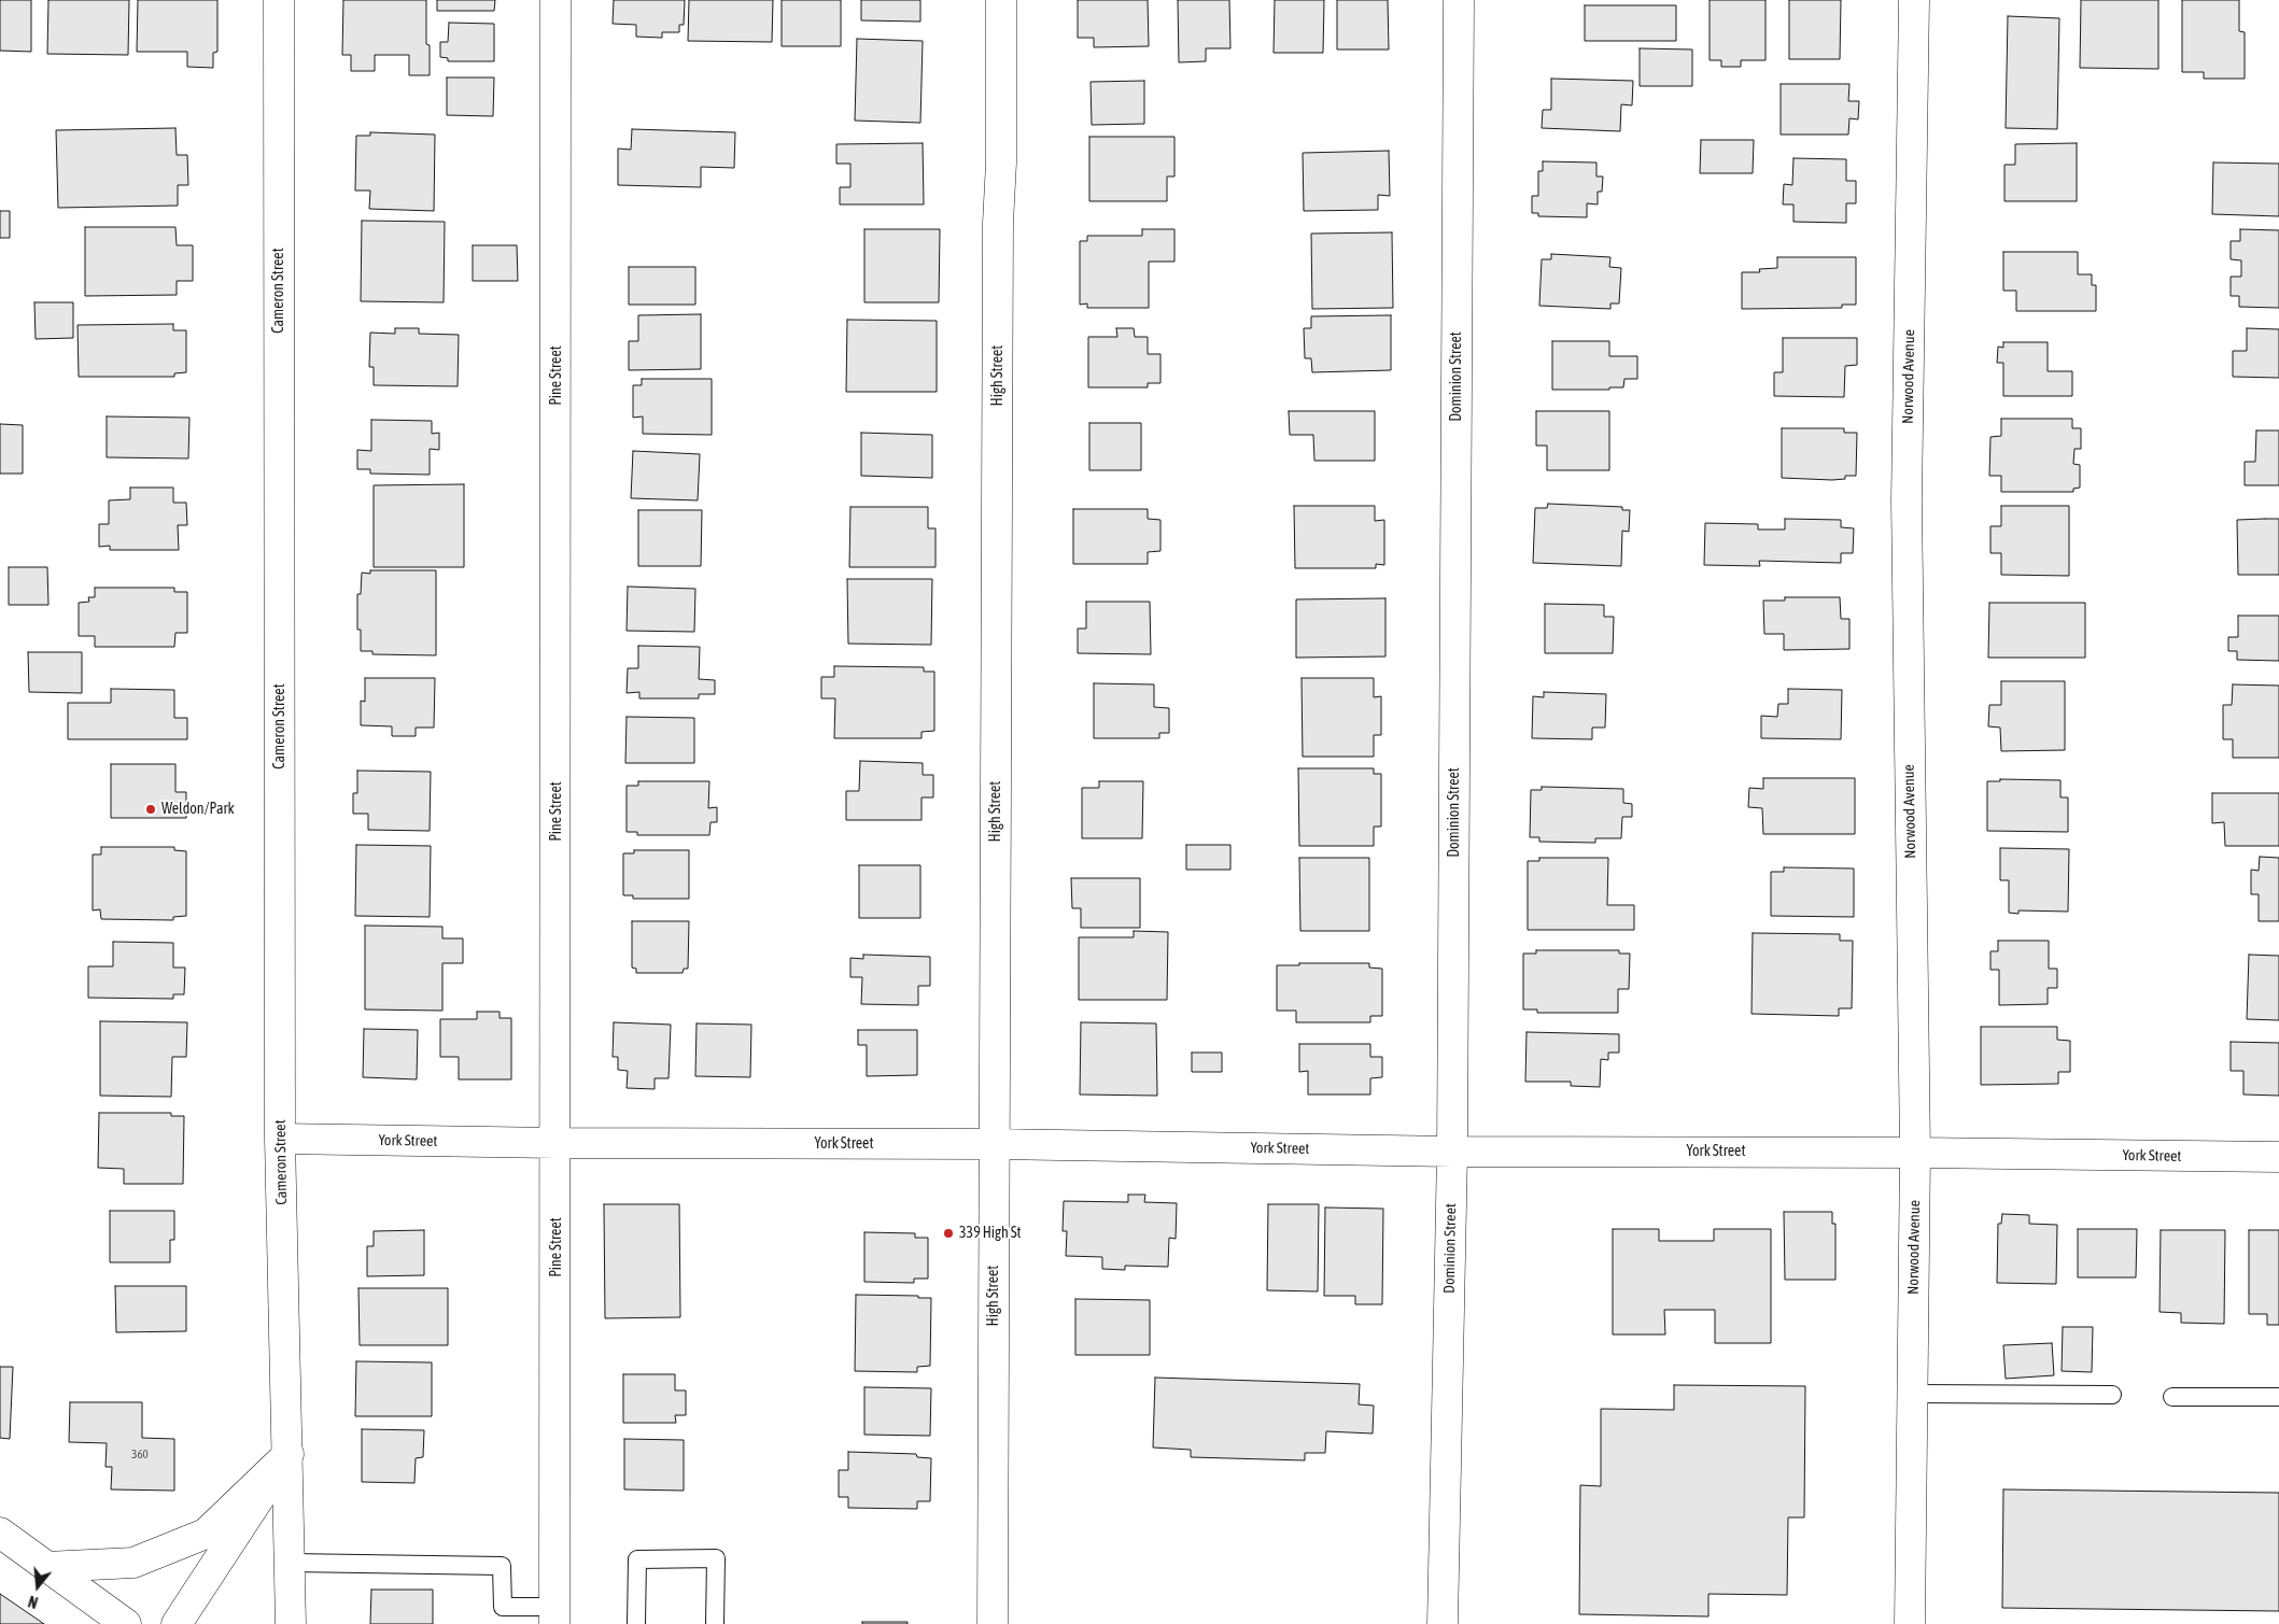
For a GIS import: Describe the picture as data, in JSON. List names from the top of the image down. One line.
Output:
{"streets":{"street":["Cameron Street","Pine Street","High Street","Dominion Street","Norwood Avenue","York Street"]},"crossings":[["Cameron Street","York Street"],["Pine Street","York Street"],["High Street","York Street"],["Dominion Street","York Street"],["Norwood Avenue","York Street"]],"places":["Weldon/Park","339 High St"],"house_numbers":["360"],"north":"bottom"}
